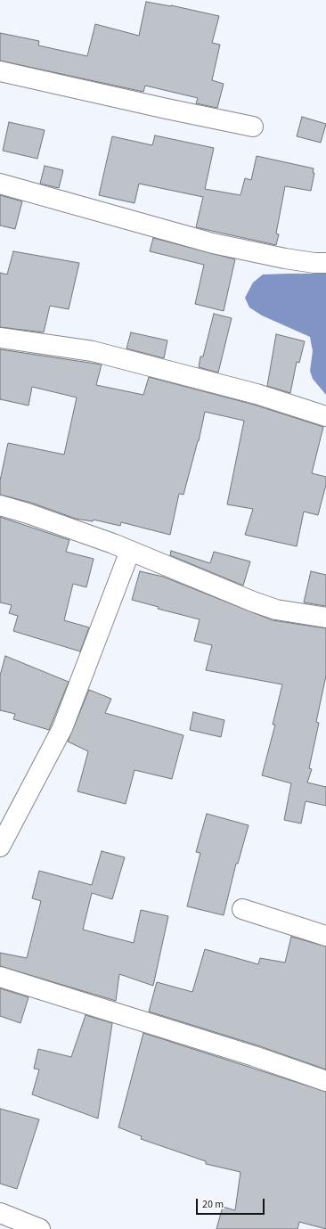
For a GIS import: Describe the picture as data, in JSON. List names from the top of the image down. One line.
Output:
{"scale_bar":"20 m"}
